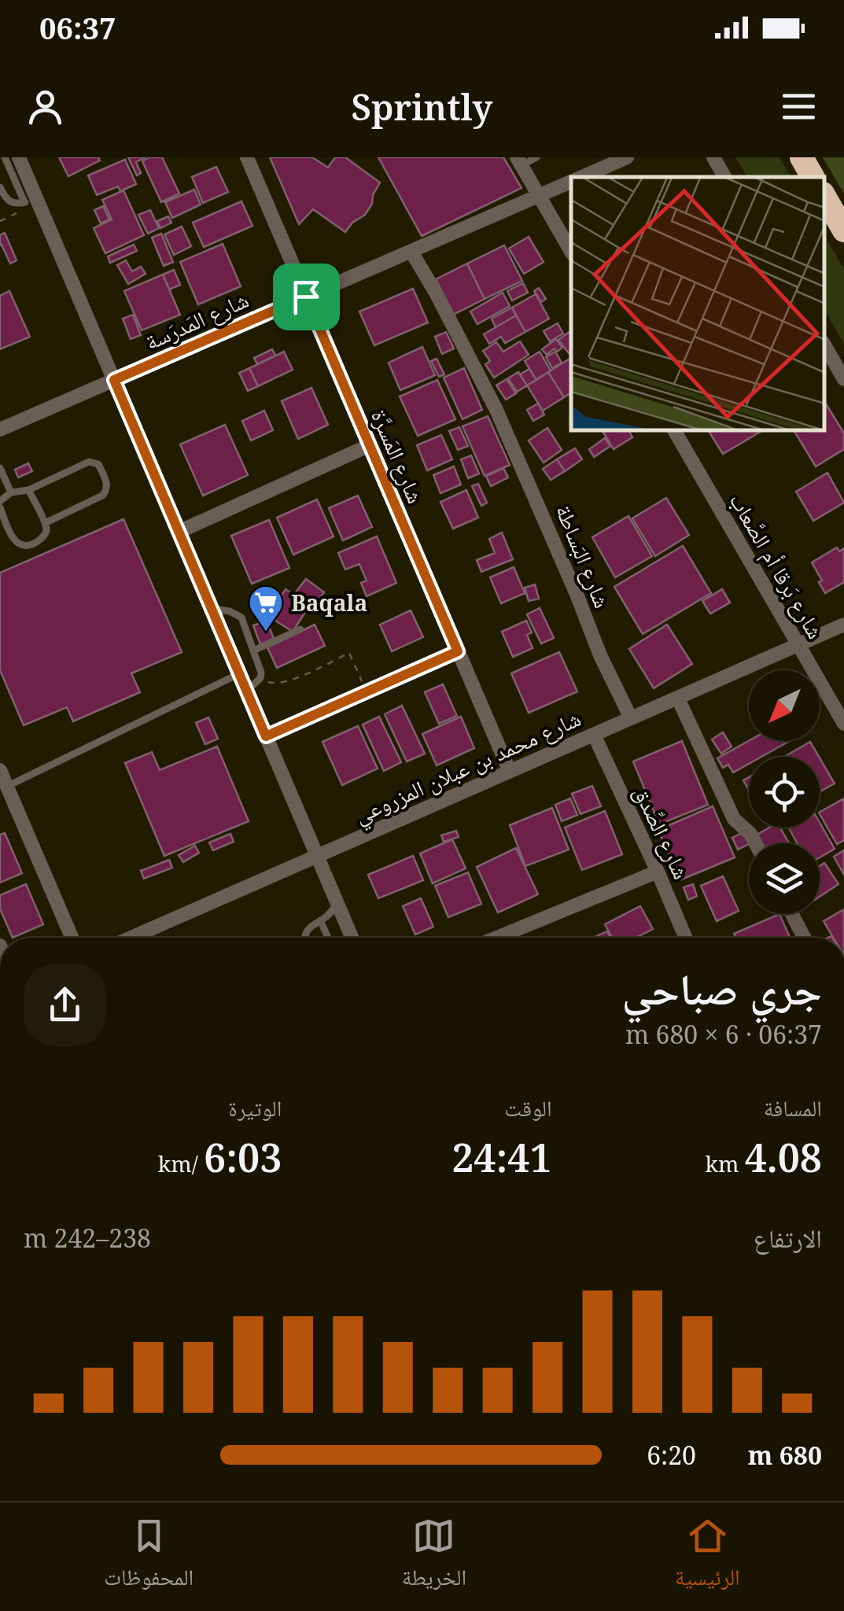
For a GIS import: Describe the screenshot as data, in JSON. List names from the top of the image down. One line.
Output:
{"streets":{"street":["شارع المَدرَسة","شارع المَسرَّة","شارع البَساطة","شارع بَرقا أم الصَّعاب","شارع محمد بن عبلان المزروعي","شارع الصِّدق"]},"crossings":[["شارع المَدرَسة","شارع المَسرَّة"],["شارع المَدرَسة","شارع البَساطة"],["شارع المَسرَّة","شارع محمد بن عبلان المزروعي"],["شارع البَساطة","شارع محمد بن عبلان المزروعي"],["شارع بَرقا أم الصَّعاب","شارع محمد بن عبلان المزروعي"],["شارع محمد بن عبلان المزروعي","شارع الصِّدق"]],"places":{"supermarket":["Baqala"]},"north":"bottom left","page":{"status":"06:37","header":"Sprintly","heading":["جري صباحي","06:37 · 6 × 680 m"],"stats":[["المسافة","4.08 km"],["الوقت","24:41"],["الوتيرة","6:03 /km"]],"chart":["الارتفاع","238–242 m"],"list":[{"name":"680 m","note":"6:20"}],"tabs":["الرئيسية","الخريطة","المحفوظات"]}}
